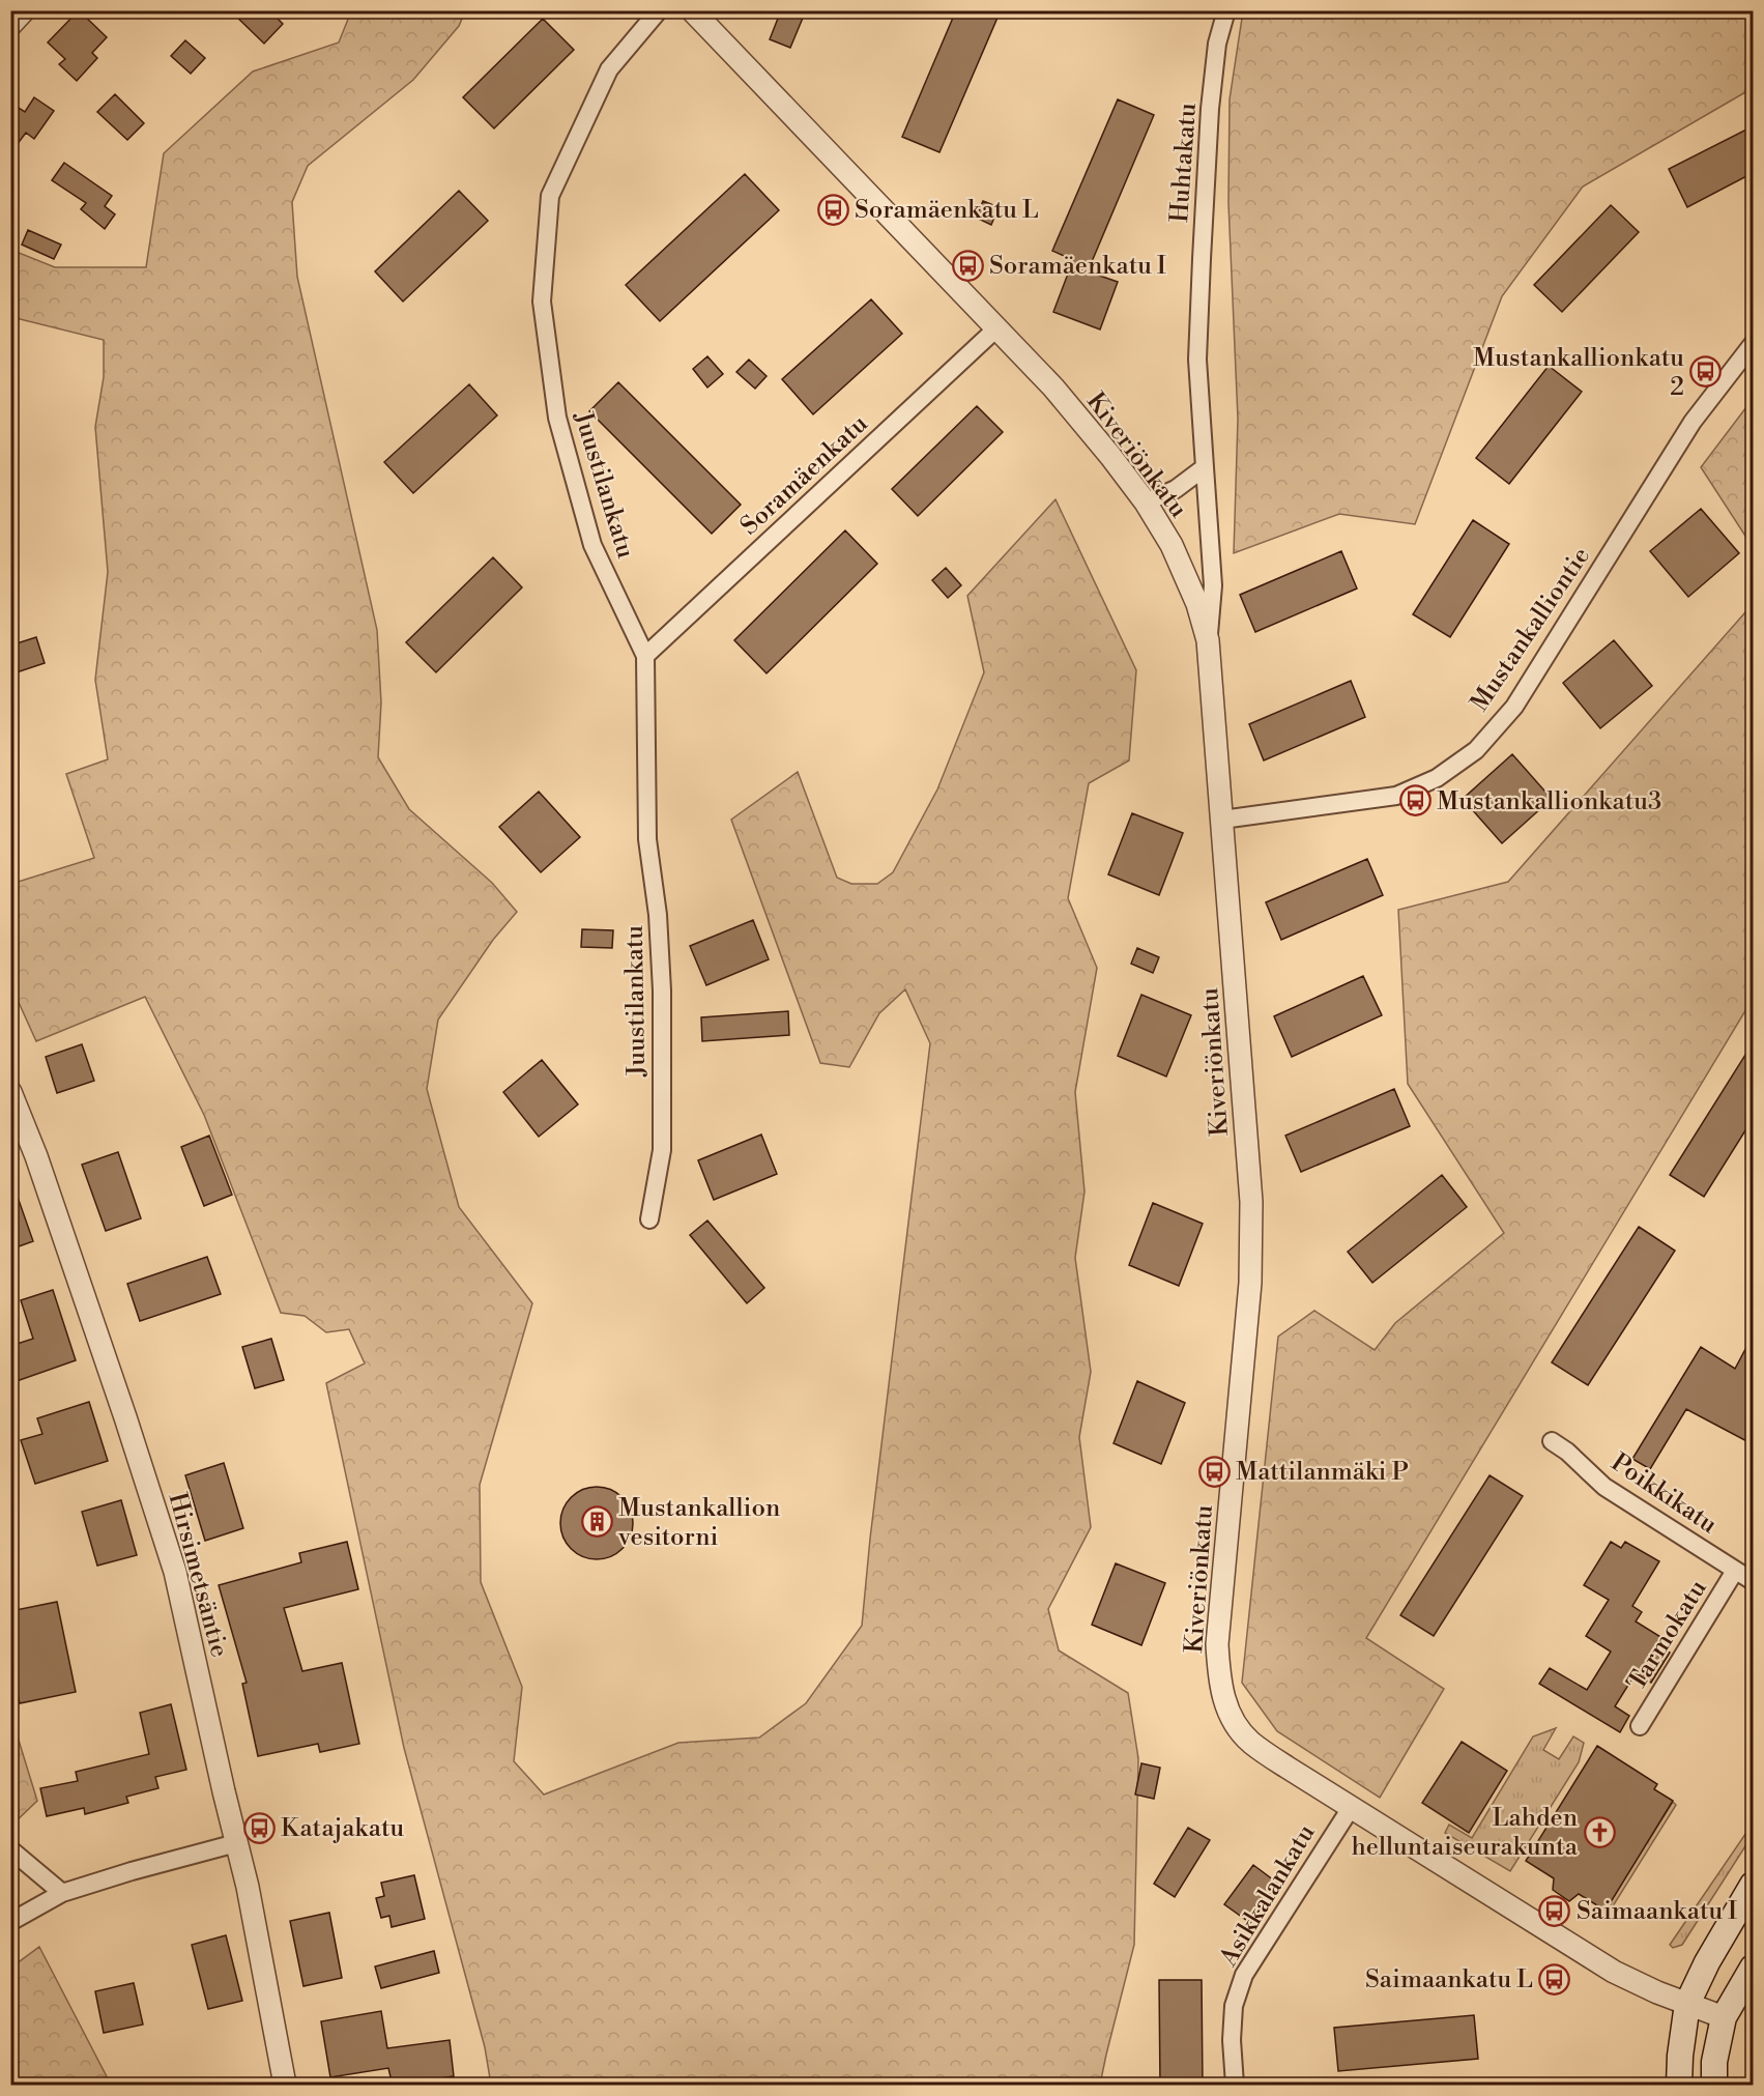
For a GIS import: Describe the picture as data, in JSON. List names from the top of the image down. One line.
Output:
{"streets":{"street":["Huhtakatu","Kiveriönkatu","Soramäenkatu","Juustilankatu","Mustankalliontie","Poikkikatu","Hirsimetsäntie","Tarmokatu","Asikkalankatu"]},"crossings":[["Huhtakatu","Kiveriönkatu"],["Kiveriönkatu","Soramäenkatu"],["Kiveriönkatu","Mustankalliontie"],["Kiveriönkatu","Asikkalankatu"],["Soramäenkatu","Juustilankatu"],["Poikkikatu","Tarmokatu"]],"places":{"bus stop":["Soramäenkatu L","Soramäenkatu I","Mustankallionkatu 2","Mustankallionkatu3","Mattilanmäki P","Katajakatu","Saimaankatu I","Saimaankatu L"],"building":["Mustankallion vesitorni"],"church":["Lahden helluntaiseurakunta"]}}
